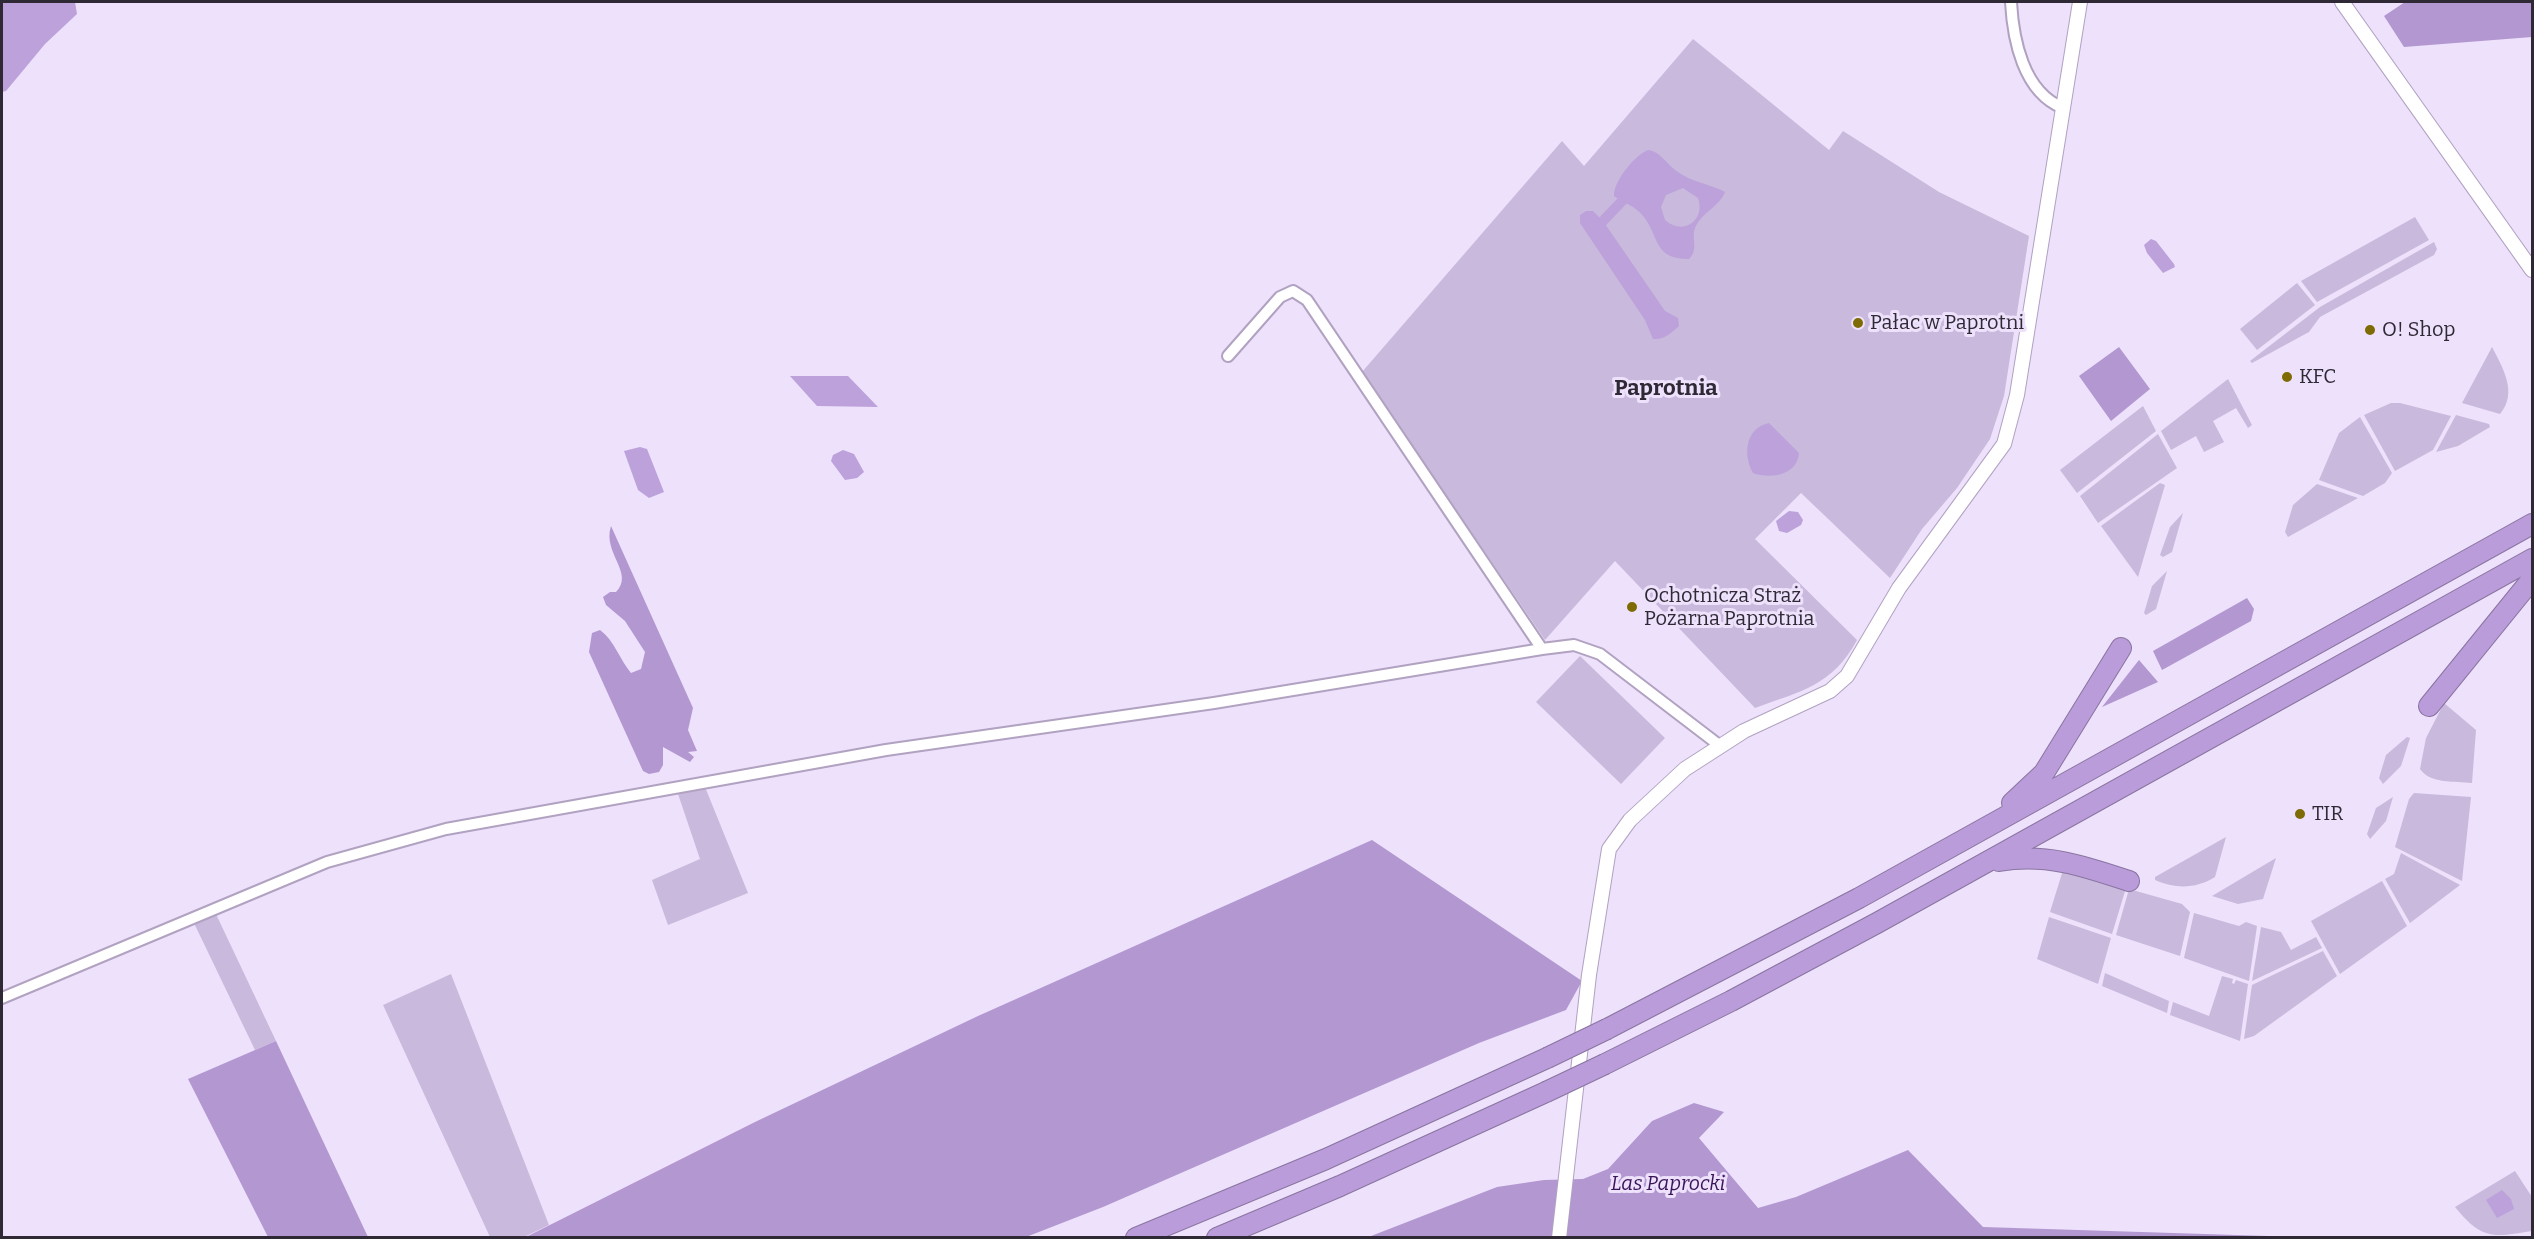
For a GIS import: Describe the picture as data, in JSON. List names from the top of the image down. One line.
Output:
{"districts":["Paprotnia"],"parks":["Las Paprocki"],"places":["Pałac w Paprotni","O! Shop","KFC","Ochotnicza Straż Pożarna Paprotnia","TIR"]}
